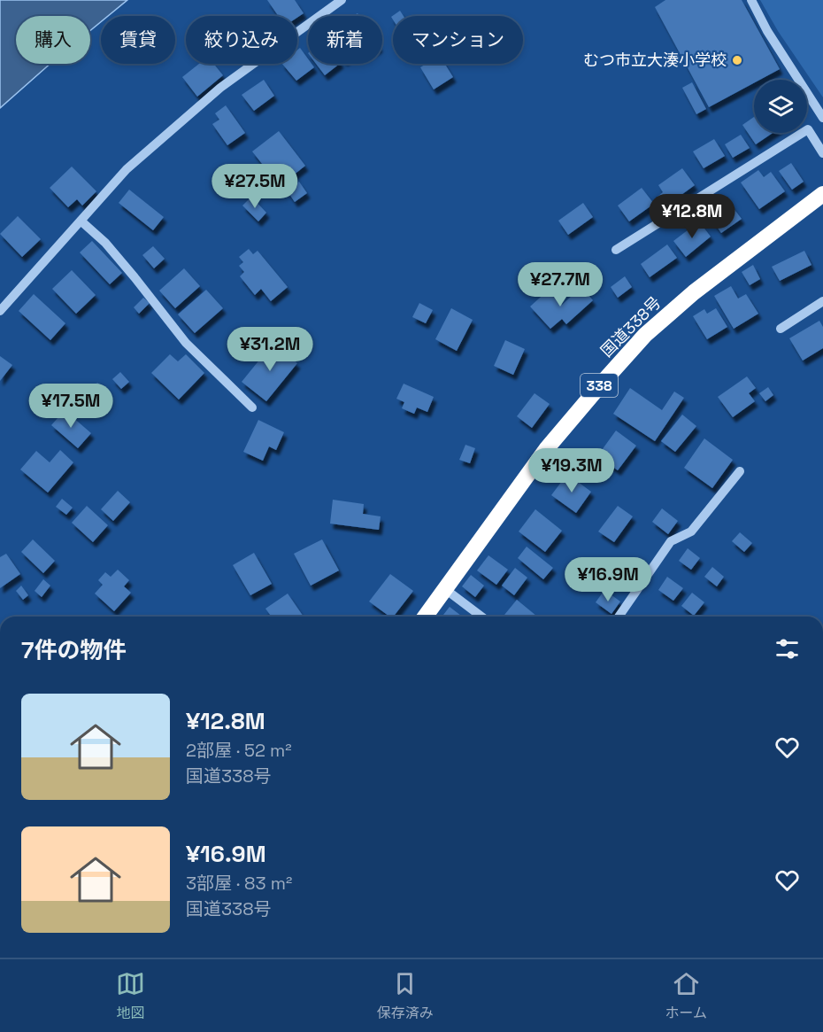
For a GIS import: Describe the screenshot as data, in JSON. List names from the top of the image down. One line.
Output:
{"streets":{"highway":["国道338号","338"]},"places":["むつ市立大湊小学校"],"page":{"chip":["購入","賃貸","絞り込み","新着","マンション"],"price":["¥27.5M","¥12.8M","¥27.7M","¥31.2M","¥17.5M","¥19.3M","¥16.9M"],"heading":"7件の物件","list":[{"name":"¥12.8M","note":"2部屋 · 52 m² · 国道338号"},{"name":"¥16.9M","note":"3部屋 · 83 m² · 国道338号"}],"tabs":["地図","保存済み","ホーム"]}}
